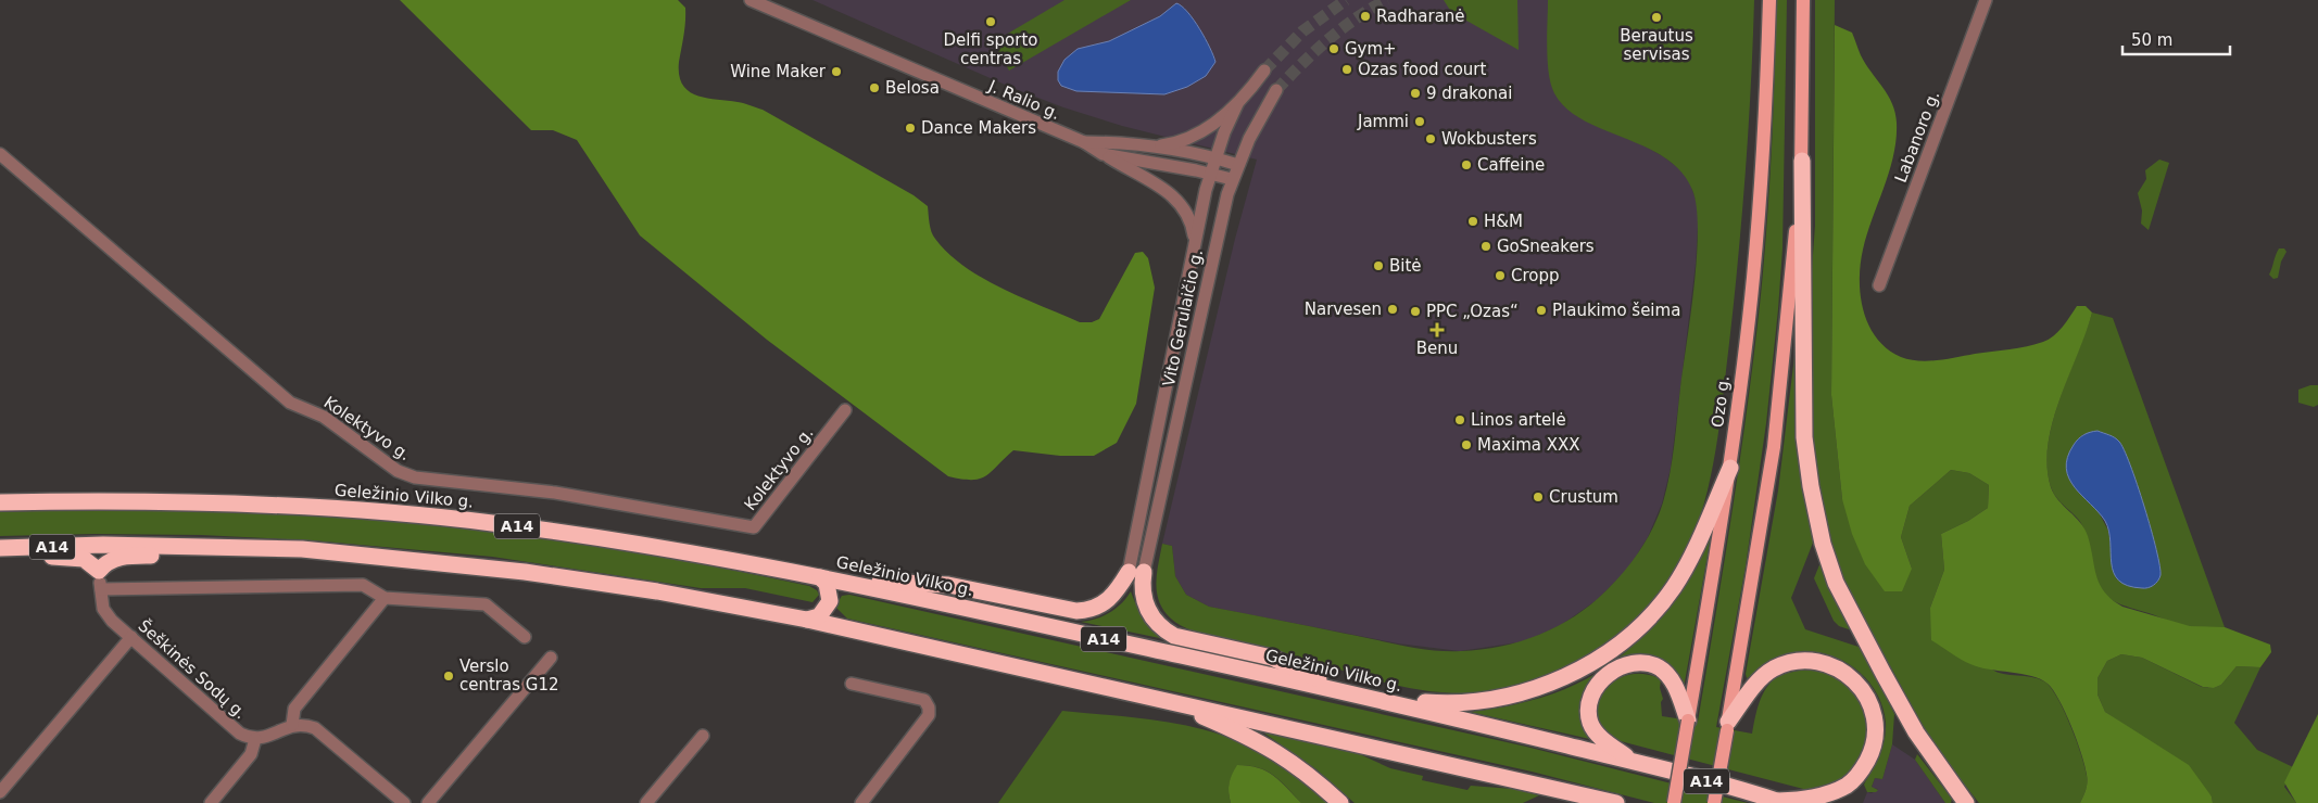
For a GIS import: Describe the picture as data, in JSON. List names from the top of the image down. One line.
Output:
{"streets":{"highway":["Geležinio Vilko g.","A14"],"main road":["Ozo g."],"street":["J. Ralio g.","Labanoro g.","Vito Gerulaičio g.","Kolektyvo g.","Šeškinės Sodų g."]},"crossings":[["J. Ralio g.","Vito Gerulaičio g."]],"places":{"other":["Radharanė","Berautus servisas","Delfi sporto centras","Gym+","Ozas food court","Wine Maker","Belosa","9 drakonai","Jammi","Dance Makers","Wokbusters","Caffeine","H&M","GoSneakers","Bitė","Cropp","Narvesen","Plaukimo šeima","PPC „Ozas“","Linos artelė","Maxima XXX","Crustum","Verslo centras G12"],"health":["Benu"]},"scale_bar":"50 m"}
